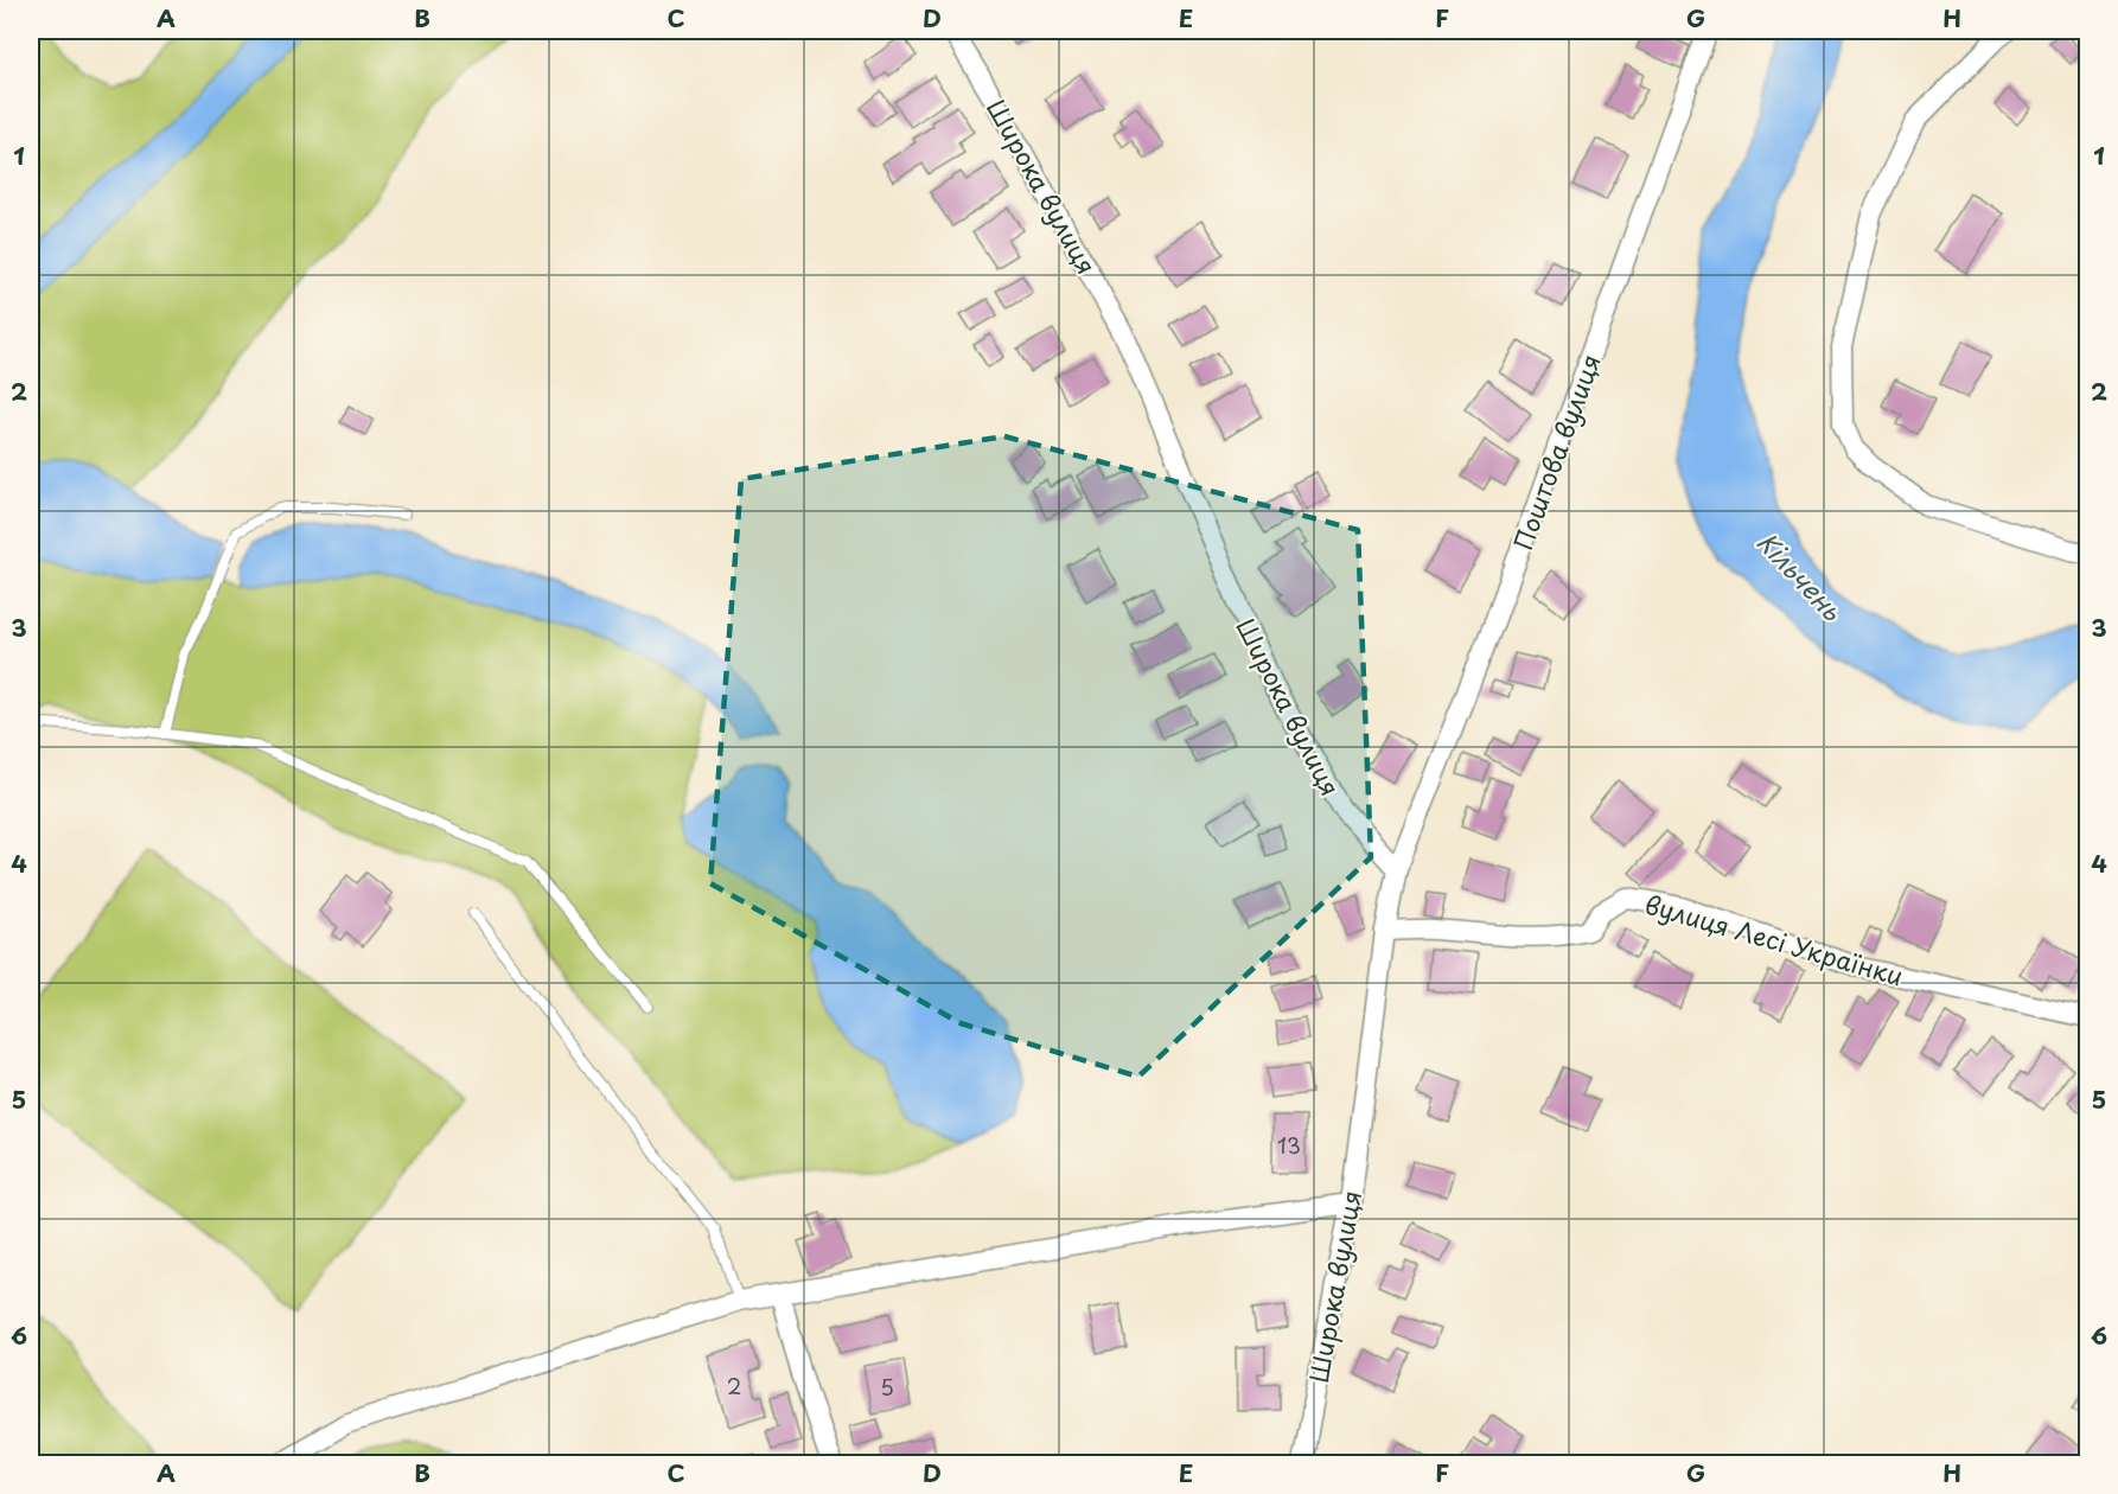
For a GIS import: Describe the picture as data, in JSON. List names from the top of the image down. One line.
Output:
{"streets":{"street":["Широка вулиця","Поштова вулиця","вулиця Лесі Українки"]},"crossings":[["Широка вулиця","Поштова вулиця"],["Широка вулиця","вулиця Лесі Українки"]],"water":["Кільчень"],"house_numbers":["13","2","5"],"grid":{"columns":["A","B","C","D","E","F","G","H"],"rows":["1","2","3","4","5","6"]}}
